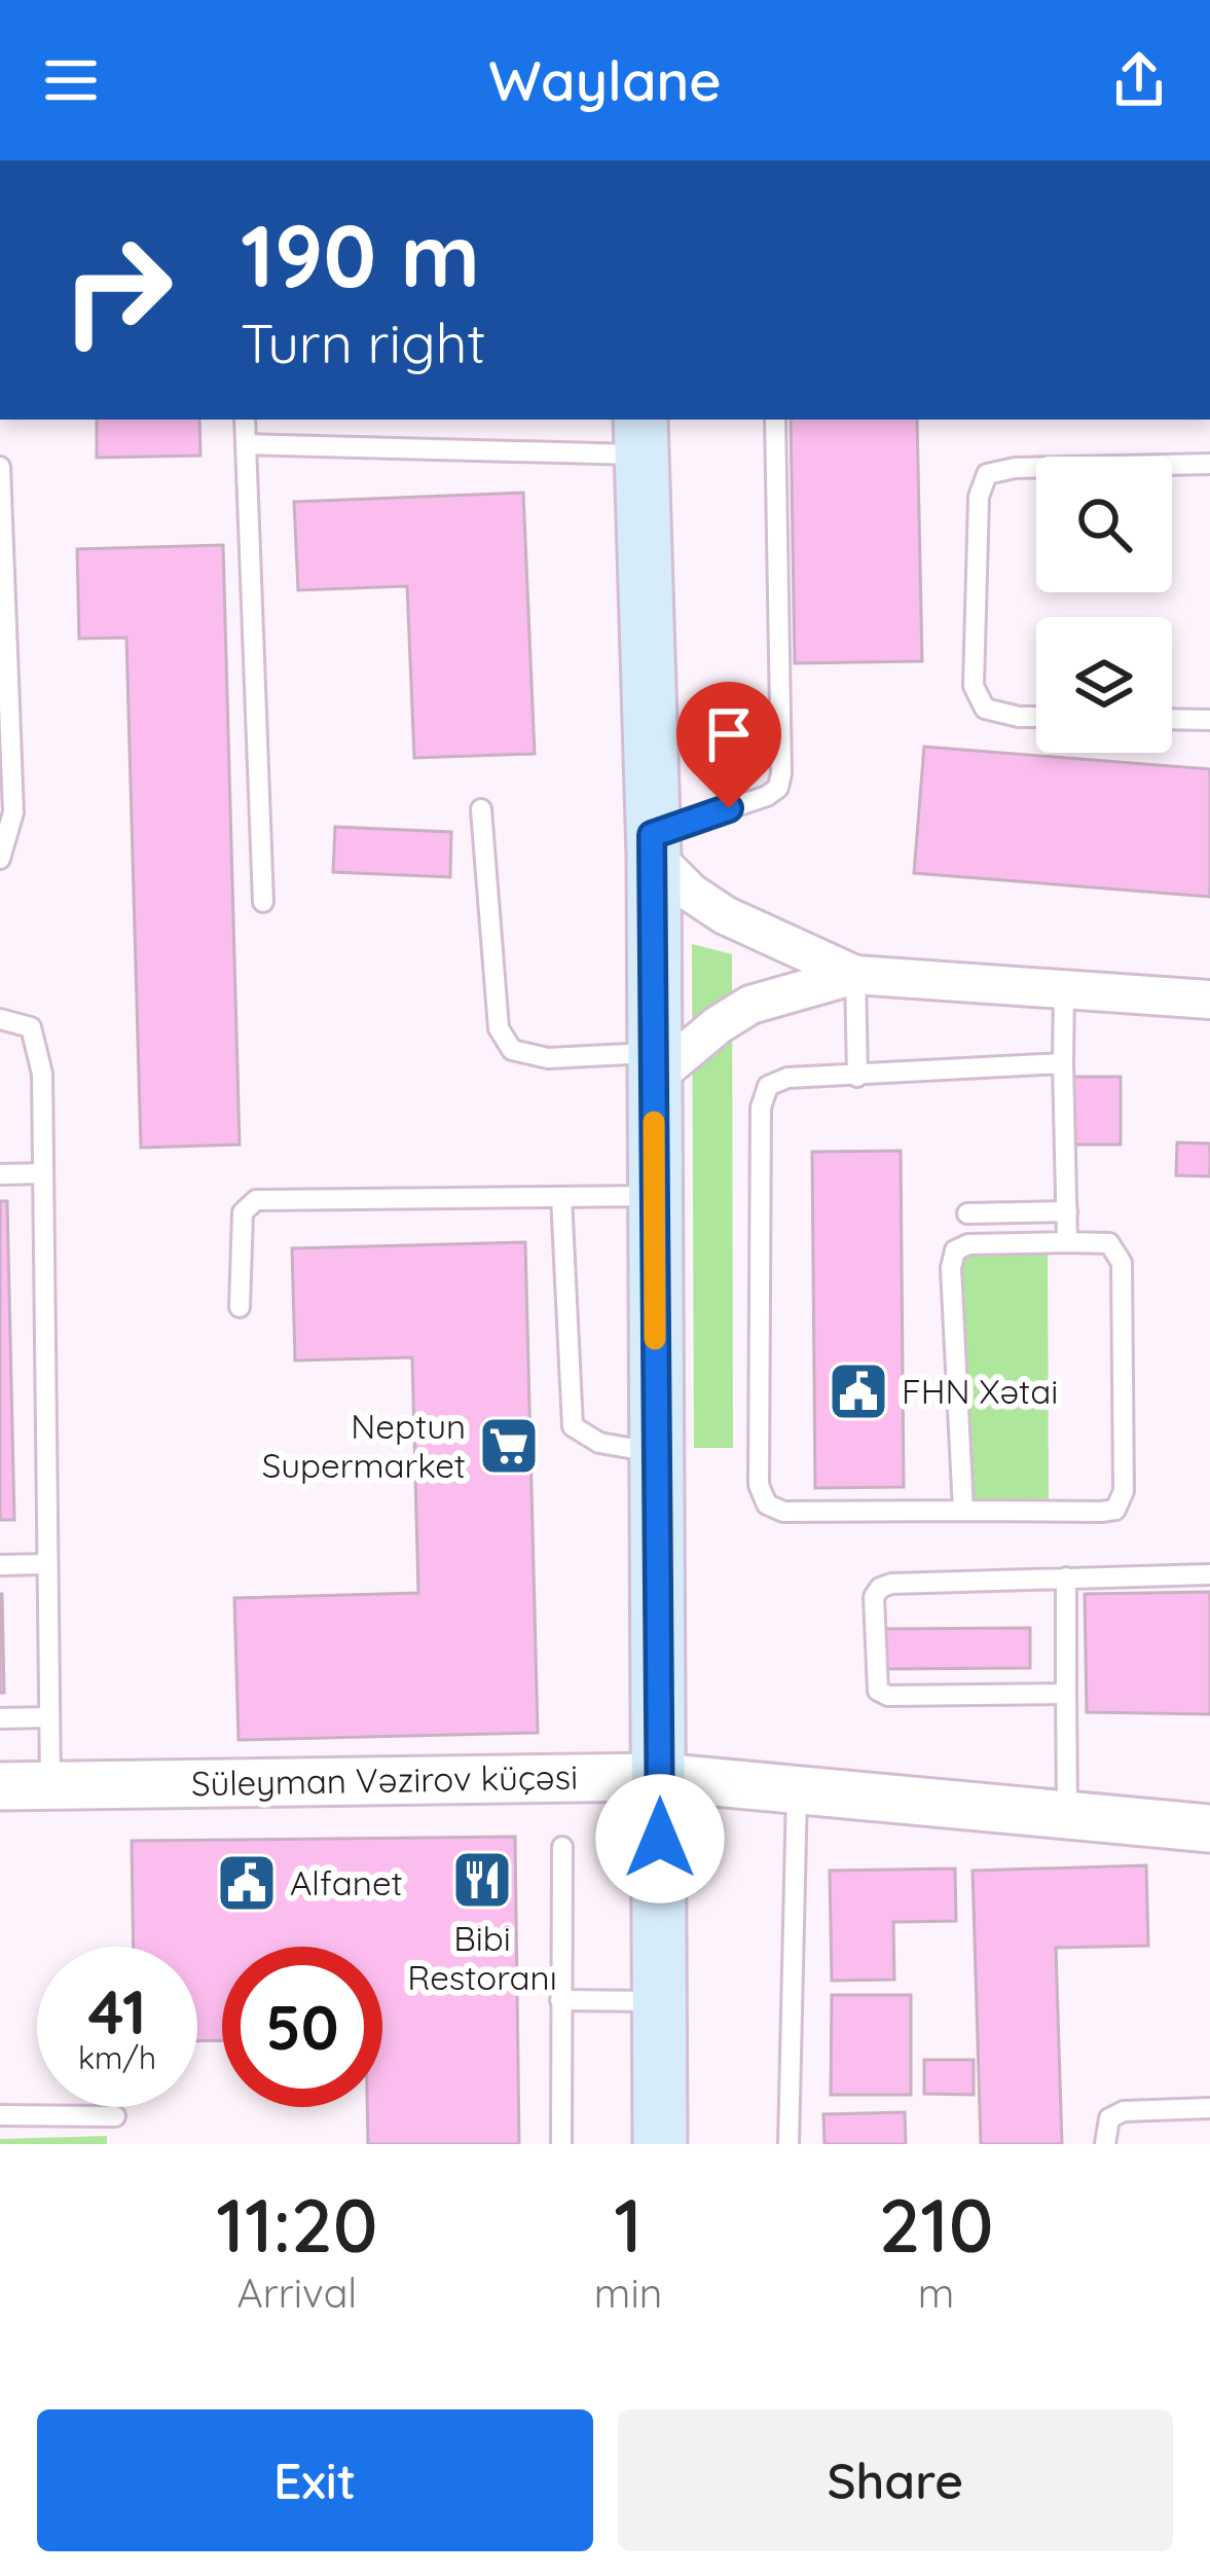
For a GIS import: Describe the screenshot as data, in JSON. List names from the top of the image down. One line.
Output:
{"streets":{"street":["Süleyman Vəzirov küçəsi"]},"places":{"public building":["FHN Xətai","Alfanet"],"supermarket":["Neptun Supermarket"],"restaurant":["‌Bibi Restoranı"]},"page":{"header":"Waylane","turn":["190 m","Turn right"],"speed":"41 km/h","limit":"50","eta":["11:20","Arrival","1","min","210","m"],"buttons":["Exit","Share"]}}
